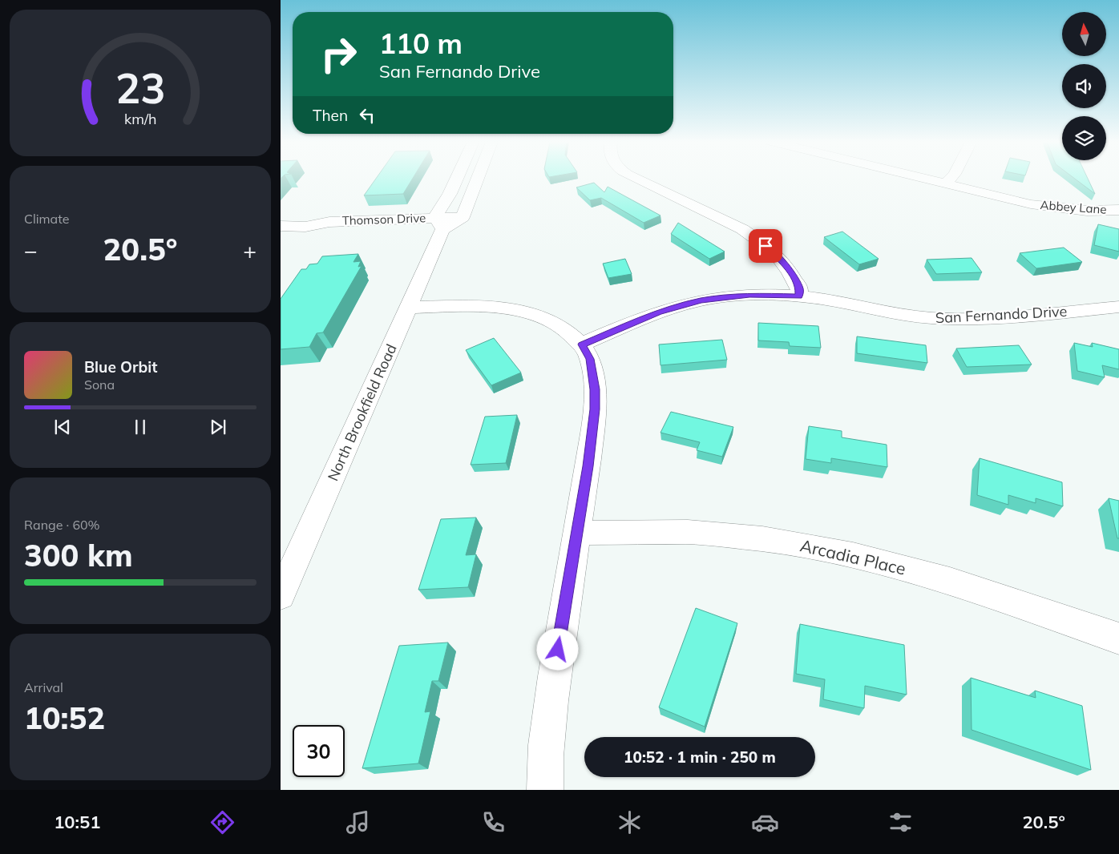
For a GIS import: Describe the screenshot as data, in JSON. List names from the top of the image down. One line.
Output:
{"streets":{"street":["Abbey Lane","Thomson Drive","San Fernando Drive","North Brookfield Road","Arcadia Place"]},"crossings":[["Thomson Drive","North Brookfield Road"]],"north":"top","page":{"turn":["110 m","San Fernando Drive"],"then":"Then","tile":["Climate",["Range · 60%","300 km"],["Arrival","10:52"]],"heat":["−","20.5°","+"],"song":["Blue Orbit","Sona"],"limit":"30","trip":"10:52 · 1 min · 250 m","tabs":["10:51","20.5°"],"gauge":["23","km/h"]}}
